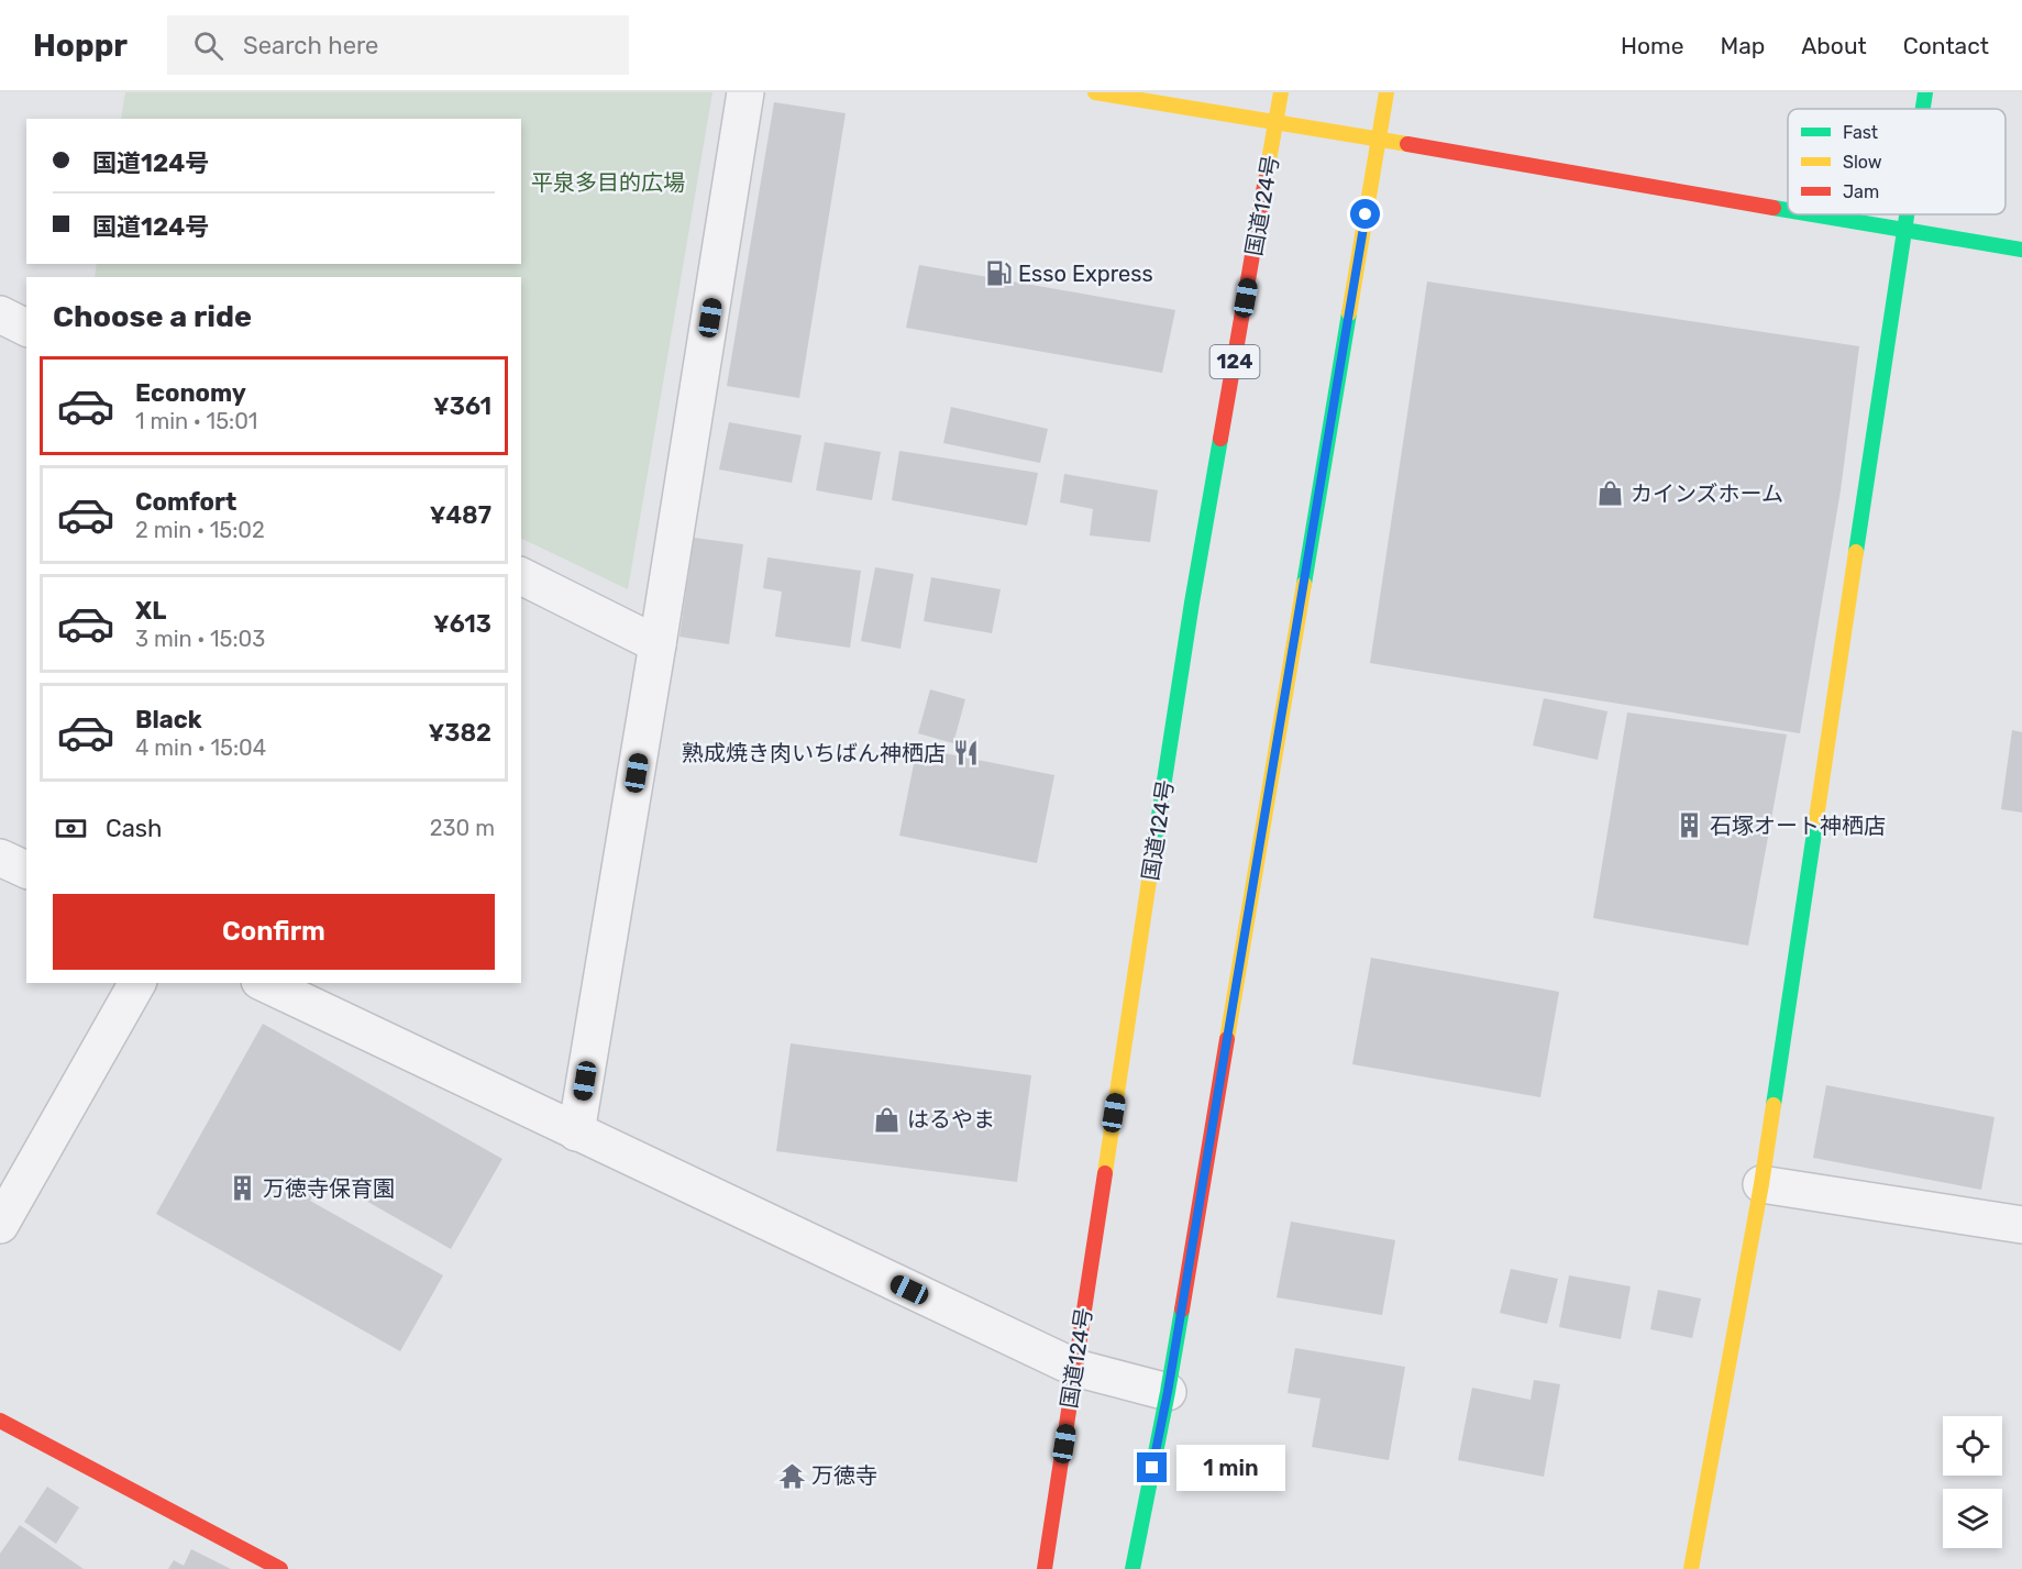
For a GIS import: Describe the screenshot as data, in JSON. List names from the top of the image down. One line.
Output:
{"streets":{"main road":["国道124号","124"]},"parks":["平泉多目的広場"],"places":{"fuel station":["Esso Express"],"shop":["カインズホーム","はるやま"],"restaurant":["熟成焼き肉いちばん神栖店"],"building":["石塚オート神栖店","万徳寺保育園"],"temple":["万徳寺"]},"legend":["Fast","Slow","Jam"],"page":{"header":"Hoppr","search":"Search here","nav":["Home","Map","About","Contact"],"banner":["国道124号","国道124号"],"heading":"Choose a ride","list":[{"name":"Economy","note":"1 min · 15:01","value":"¥361"},{"name":"Comfort","note":"2 min · 15:02","value":"¥487"},{"name":"XL","note":"3 min · 15:03","value":"¥613"},{"name":"Black","note":"4 min · 15:04","value":"¥382"}],"pay":["Cash","230 m"],"buttons":"Confirm","bubble":"1 min"}}
